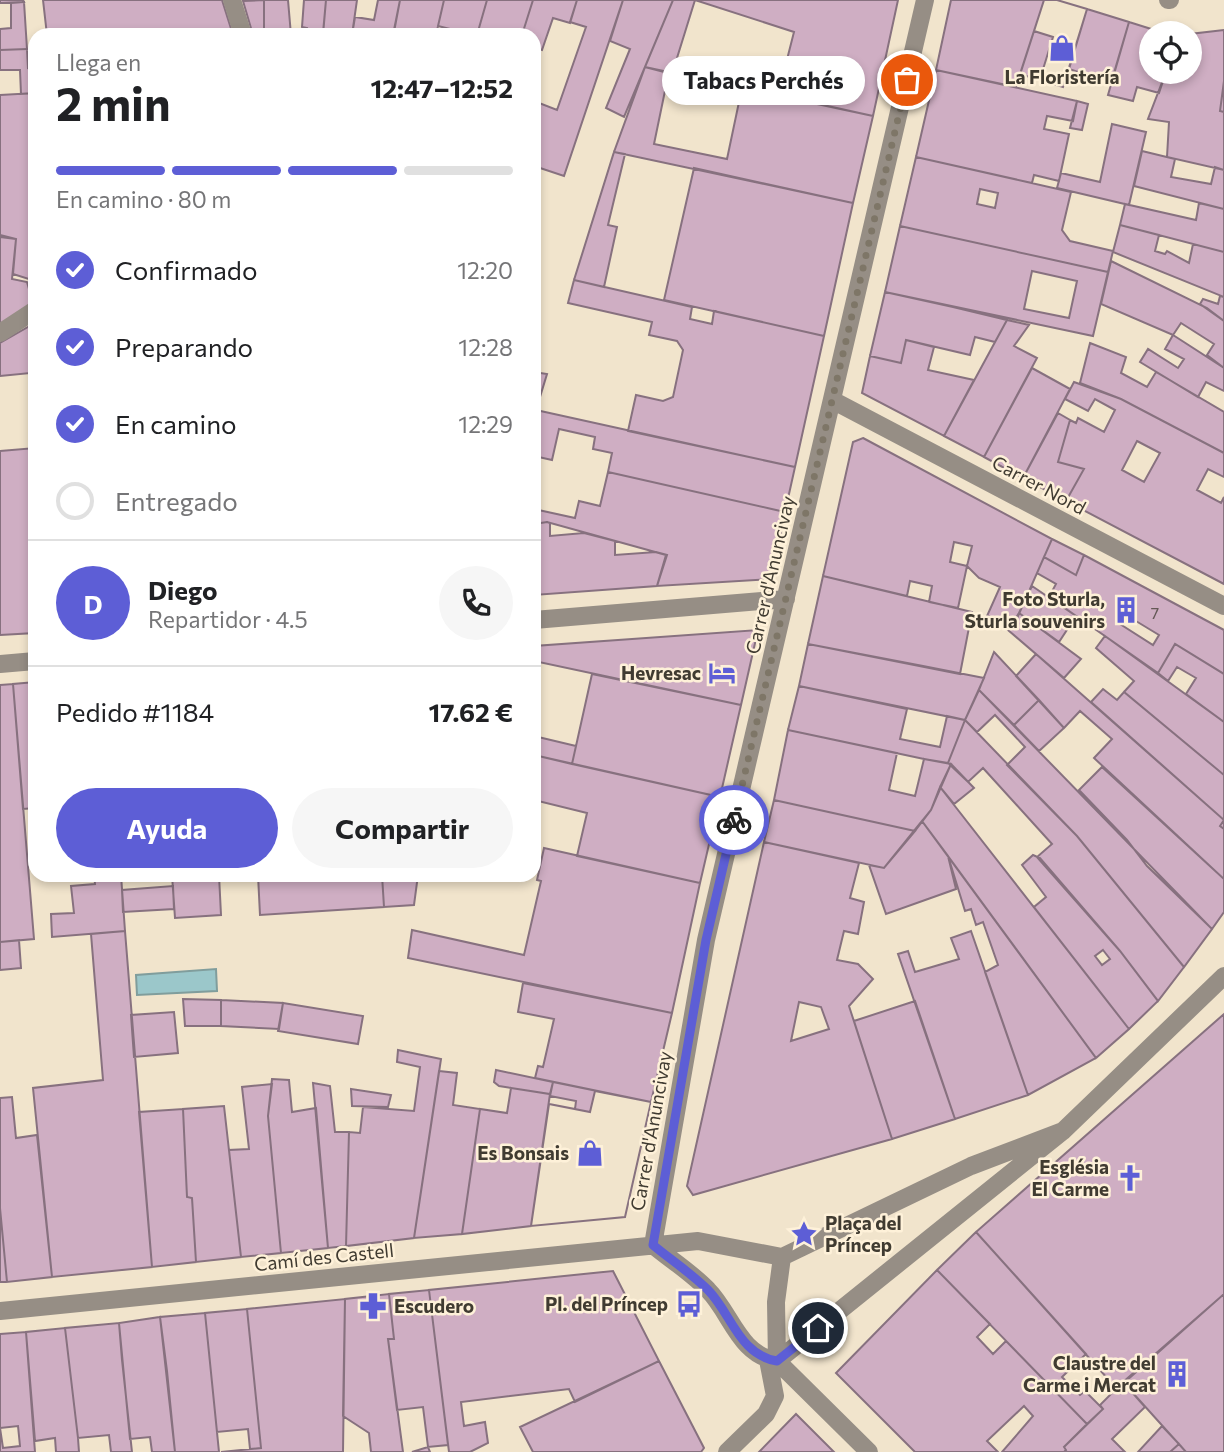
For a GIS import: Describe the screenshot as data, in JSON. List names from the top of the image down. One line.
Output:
{"streets":{"street":["Carrer Nord","Carrer d'Anuncivay","Camí des Castell"]},"crossings":[["Carrer Nord","Carrer d'Anuncivay"],["Carrer d'Anuncivay","Camí des Castell"]],"places":{"shop":["La Floristería","Es Bonsais"],"other":["Tabacs Perchés"],"building":["Foto Sturla, Sturla souvenirs","Claustre del Carme i Mercat"],"hotel":["Hevresac"],"church":["Església El Carme"],"place":["Plaça del Príncep"],"bus stop":["Pl. del Príncep"],"pharmacy":["Escudero"]},"house_numbers":["7"],"page":{"heading":["2 min","Llega en","12:47–12:52"],"panel":["Diego","Repartidor · 4.5","Pedido #1184","17.62 €"],"bubble":"Tabacs Perchés","bar":"En camino · 80 m","list":[["Confirmado","12:20"],["Preparando","12:28"],["En camino","12:29"],"Entregado"],"round":"D","buttons":["Ayuda","Compartir"]}}
